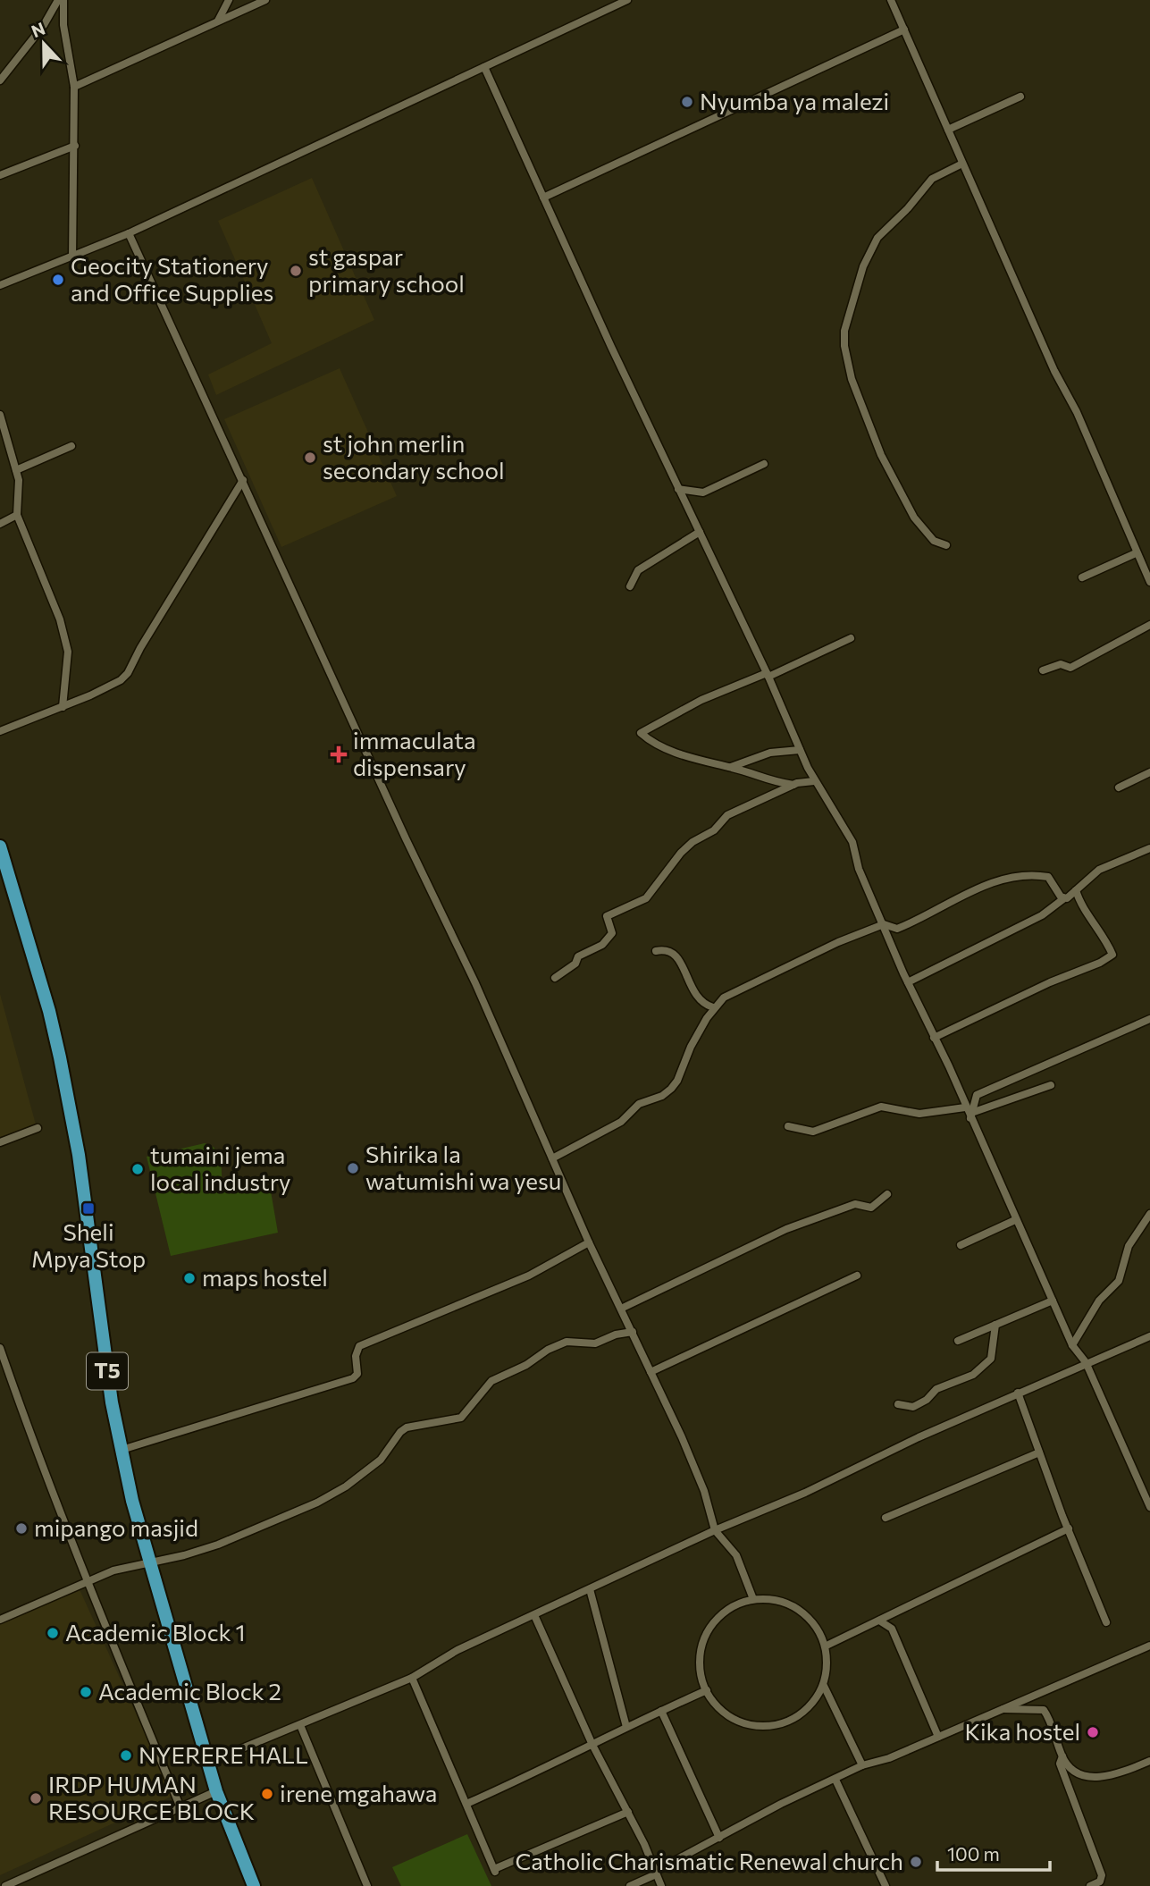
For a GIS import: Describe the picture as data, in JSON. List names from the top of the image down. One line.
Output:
{"streets":{"highway":["T5"]},"places":{"other":["Nyumba ya malezi","st gaspar primary school","Geocity Stationery and Office Supplies","st john merlin secondary school","Shirika la watumishi wa yesu","tumaini jema local industry","maps hostel","mipango masjid","Academic Block 1","Academic Block 2","Kika hostel","NYERERE HALL","irene mgahawa","IRDP HUMAN RESOURCE BLOCK","Catholic Charismatic Renewal church"],"health":["immaculata dispensary"],"transit":["Sheli Mpya Stop"]},"scale_bar":"100 m","north":"top"}
